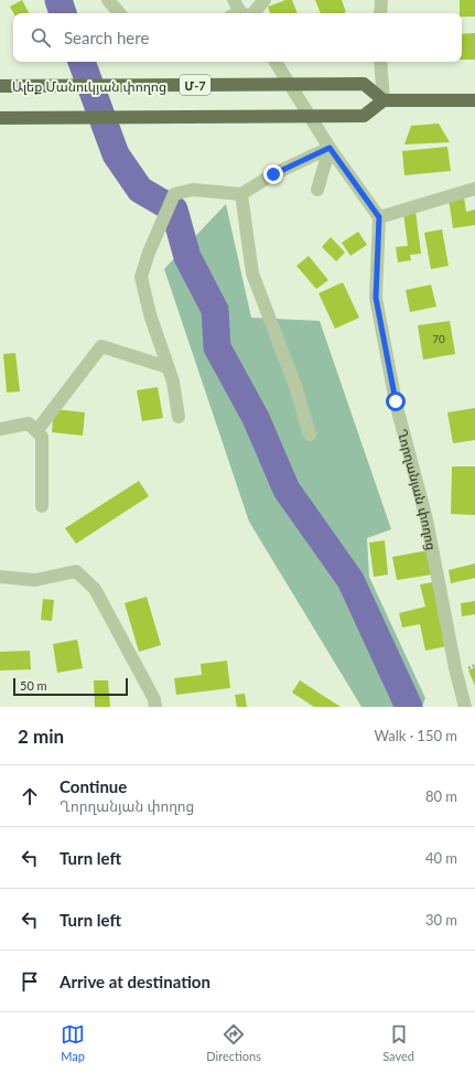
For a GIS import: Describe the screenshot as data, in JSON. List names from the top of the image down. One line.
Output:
{"streets":{"main road":["Մ-7","Ալեք Մանուկյան փողոց"],"street":["Ղորղանյան փողոց"]},"house_numbers":["70"],"scale_bar":"50 m","page":{"search":"Search here","scale":"50 m","heading":["2 min","Walk · 150 m"],"list":[["Continue","Ղորղանյան փողոց","80 m"],["Turn left","40 m"],["Turn left","30 m"],"Arrive at destination"],"nav":["Map","Directions","Saved"]}}
